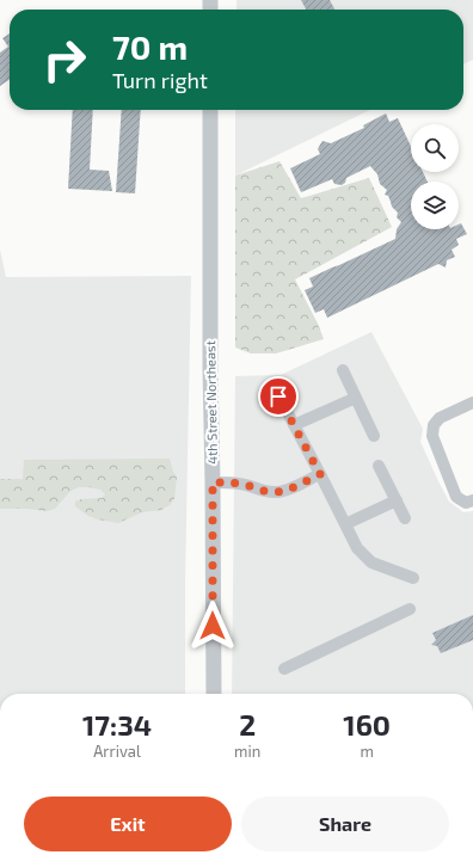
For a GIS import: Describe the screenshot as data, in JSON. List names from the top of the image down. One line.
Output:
{"streets":{"street":["4th Street Northeast"]},"page":{"turn":["70 m","Turn right"],"eta":["17:34","Arrival","2","min","160","m"],"buttons":["Exit","Share"]}}
